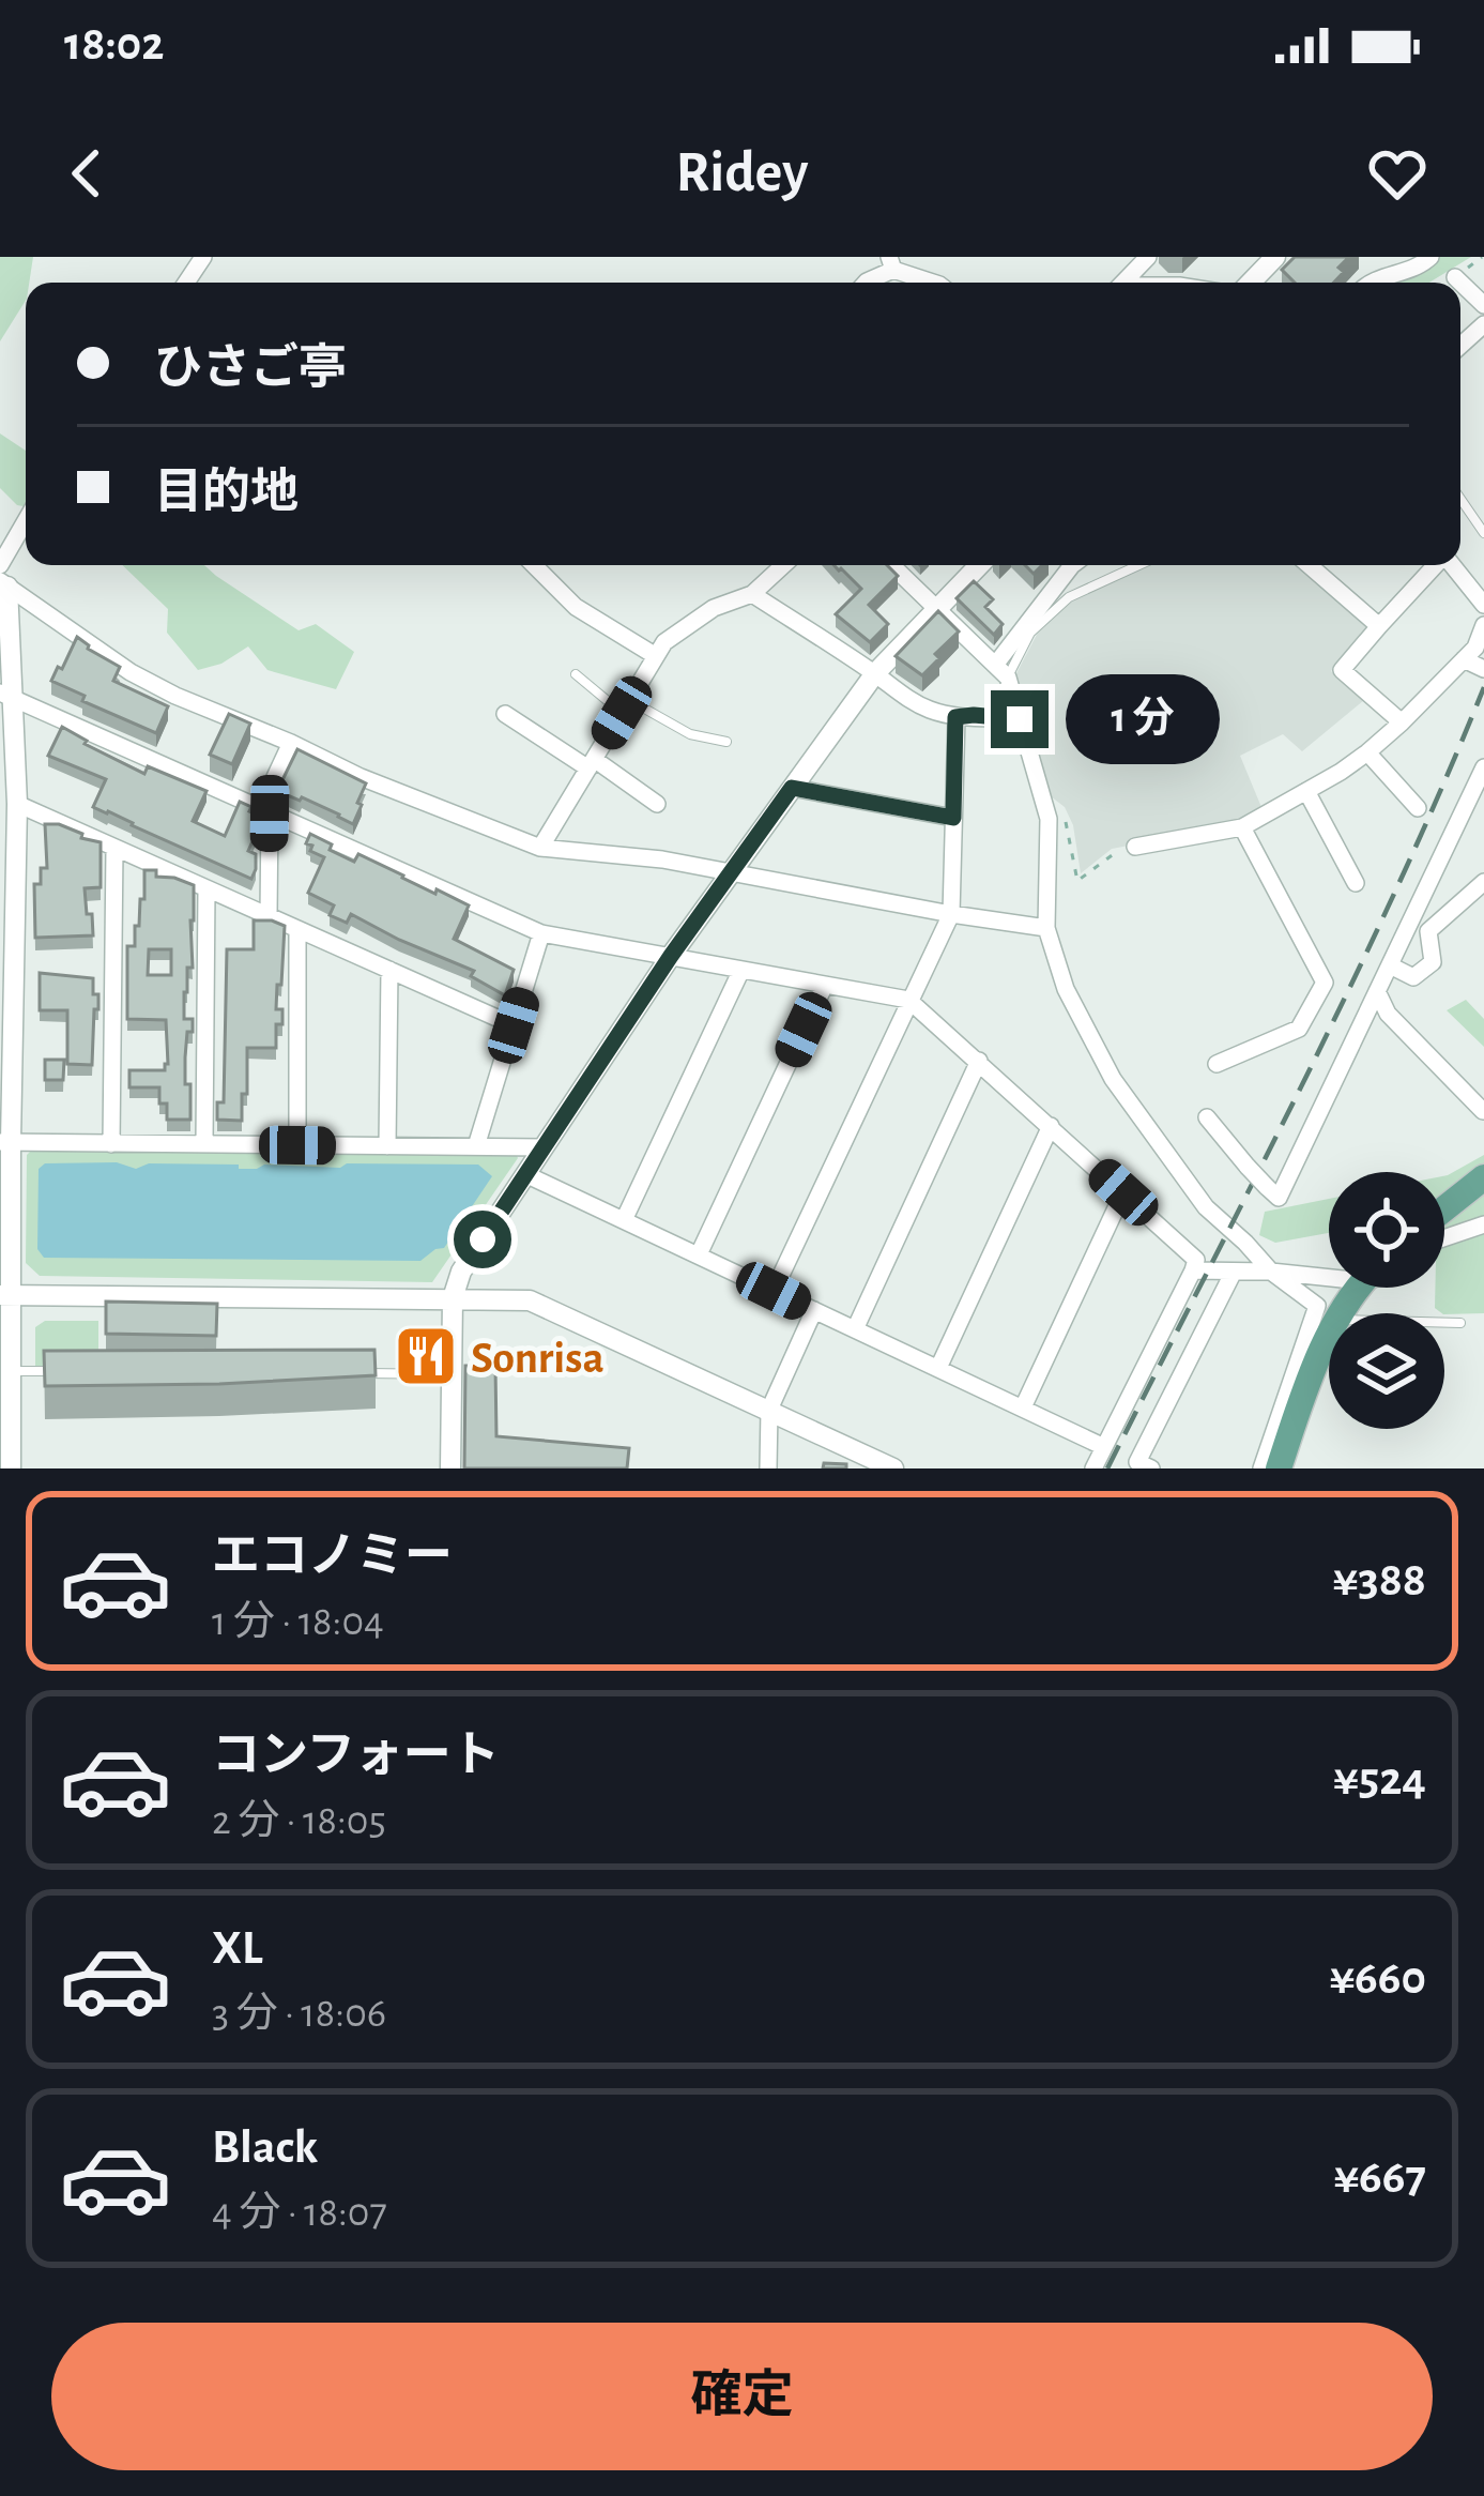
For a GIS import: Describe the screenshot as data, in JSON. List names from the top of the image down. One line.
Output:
{"places":{"restaurant":["Sonrisa"]},"page":{"status":"18:02","header":"Ridey","banner":["ひさご亭","目的地"],"bubble":"1 分","list":[{"name":"エコノミー","note":"1 分 · 18:04","value":"¥388"},{"name":"コンフォート","note":"2 分 · 18:05","value":"¥524"},{"name":"XL","note":"3 分 · 18:06","value":"¥660"},{"name":"Black","note":"4 分 · 18:07","value":"¥667"}],"buttons":"確定"}}
